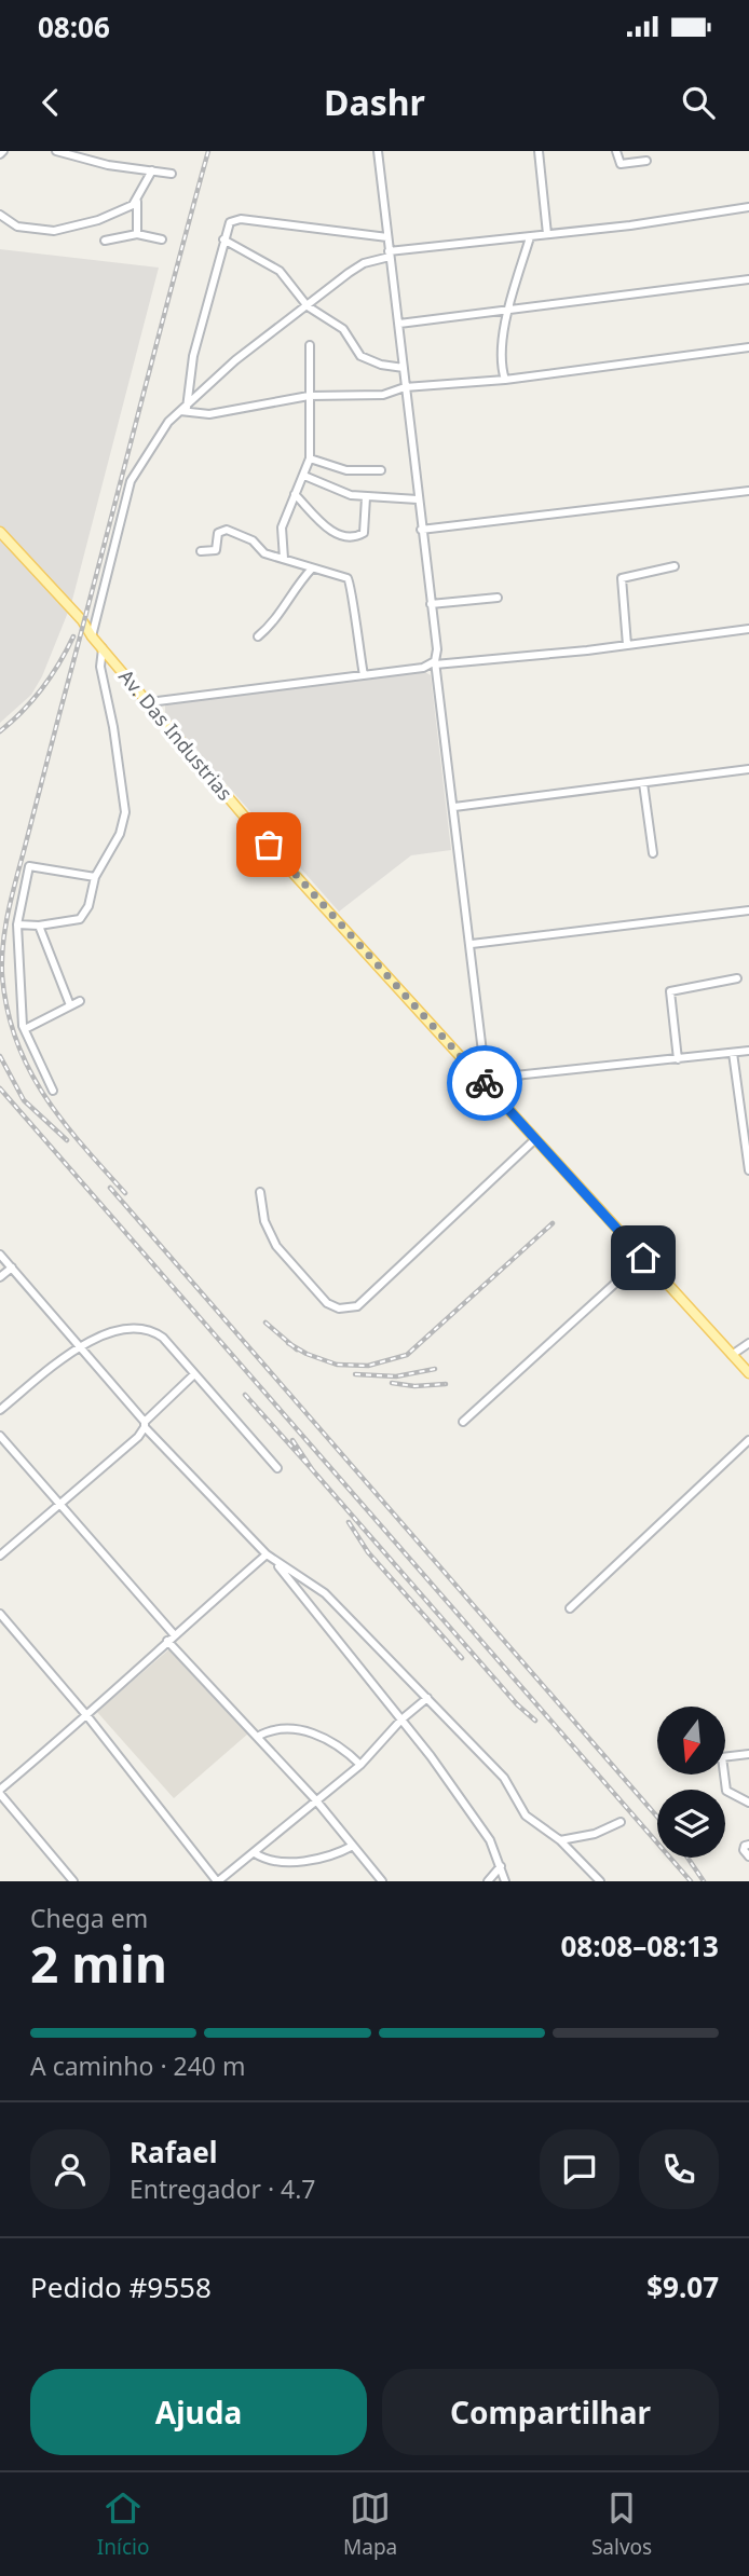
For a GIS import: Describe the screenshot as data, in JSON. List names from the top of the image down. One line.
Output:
{"streets":{"main road":["Av. Das Industrias"]},"north":"bottom","page":{"status":"08:06","header":"Dashr","heading":["2 min","Chega em","08:08–08:13"],"panel":["Rafael","Entregador · 4.7","Pedido #9558","$9.07"],"bar":"A caminho · 240 m","buttons":["Ajuda","Compartilhar"],"tabs":["Início","Mapa","Salvos"]}}
